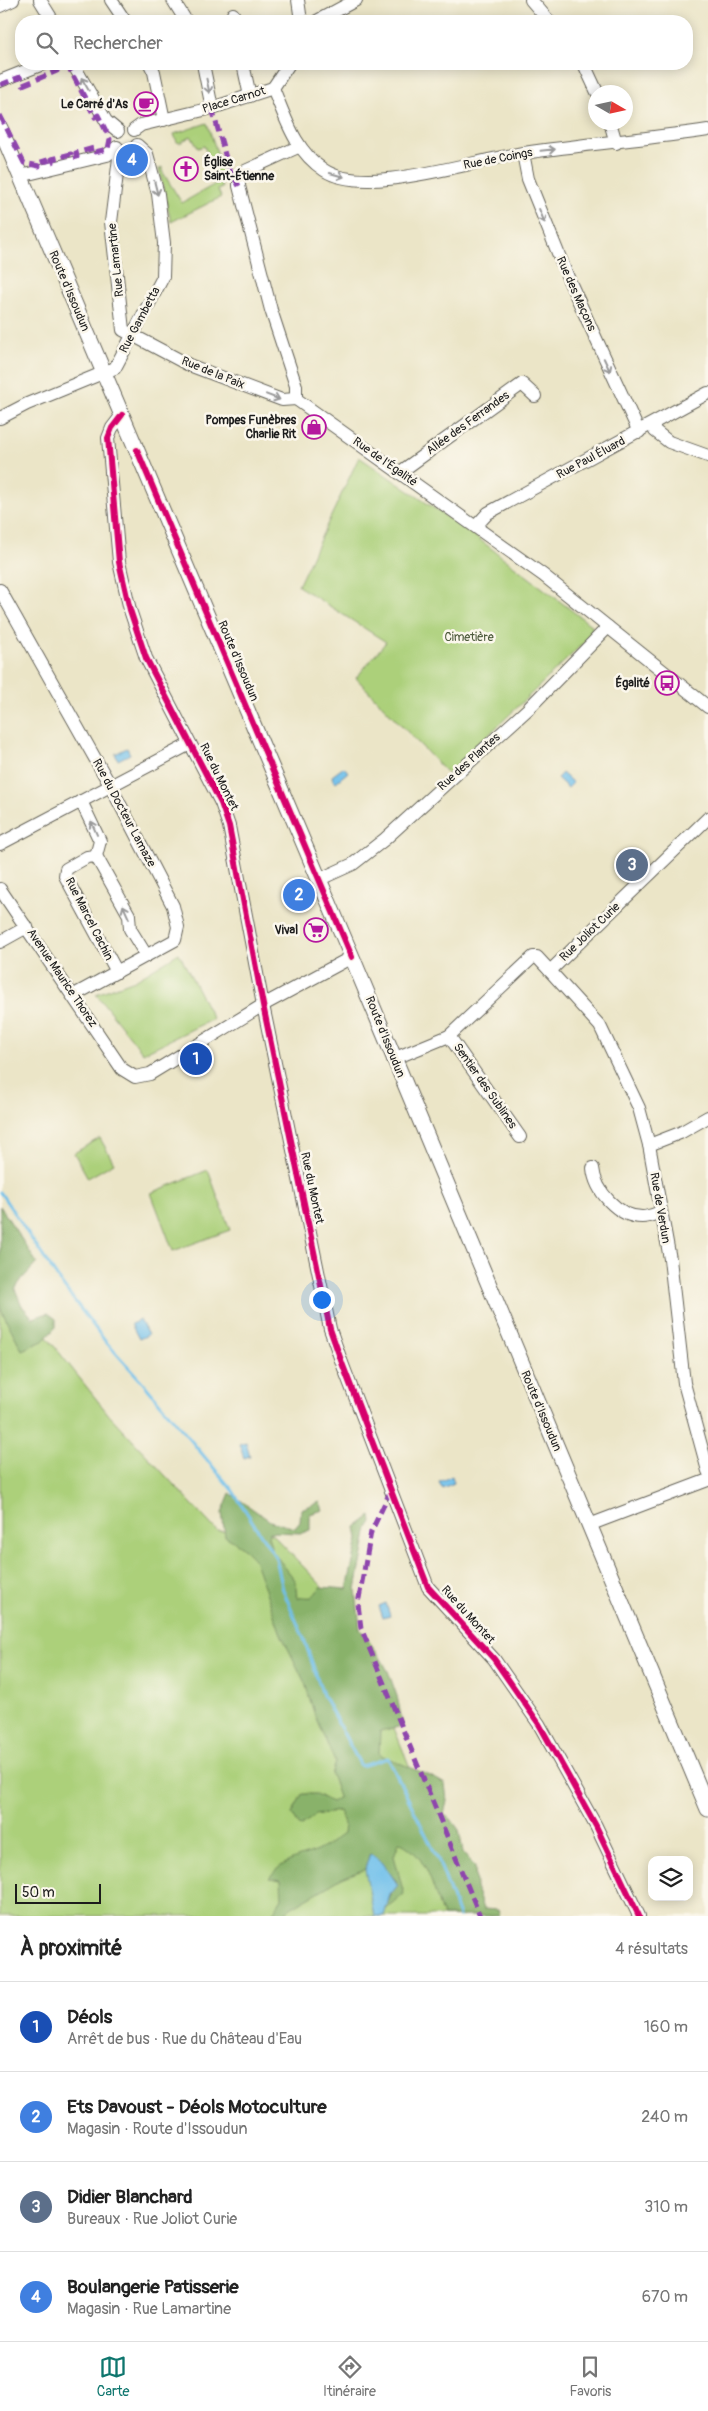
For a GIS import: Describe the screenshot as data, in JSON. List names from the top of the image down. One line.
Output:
{"streets":{"main road":["Route d'Issoudun"],"street":["Place Carnot","Rue de Coings","Rue Lamartine","Rue des Maçons","Rue Gambetta","Rue de la Paix","Allée des Ferrandes","Rue Paul Éluard","Rue de l'Égalité","Rue des Plantes","Rue du Montet","Rue du Docteur Lamaze","Rue Marcel Cachin","Rue Joliot Curie","Avenue Maurice Thorez","Sentier des Sublines","Rue de Verdun"]},"crossings":[["Place Carnot","Rue de Coings"],["Place Carnot","Rue Lamartine"],["Place Carnot","Rue Gambetta"],["Rue de Coings","Rue des Maçons"],["Rue Lamartine","Rue Gambetta"],["Rue Lamartine","Rue de la Paix"],["Route d'Issoudun","Rue Gambetta"],["Route d'Issoudun","Rue des Plantes"],["Route d'Issoudun","Rue du Montet"],["Route d'Issoudun","Rue Joliot Curie"],["Rue des Maçons","Rue Paul Éluard"],["Rue Gambetta","Rue de la Paix"],["Rue de la Paix","Rue de l'Égalité"],["Allée des Ferrandes","Rue de l'Égalité"],["Rue Paul Éluard","Rue de l'Égalité"],["Rue de l'Égalité","Rue des Plantes"],["Rue du Montet","Avenue Maurice Thorez"],["Rue du Docteur Lamaze","Rue Marcel Cachin"],["Rue du Docteur Lamaze","Avenue Maurice Thorez"],["Rue Joliot Curie","Sentier des Sublines"],["Rue Joliot Curie","Rue de Verdun"]],"one_way":["Rue de Coings","Rue des Maçons","Rue Gambetta","Rue de la Paix"],"parks":["Cimetière"],"places":{"cafe":["Le Carré d'As"],"church":["Église Saint-Étienne"],"shop":["Pompes Funèbres Charlie Rit"],"bus stop":["Égalité"],"supermarket":["Vival"]},"scale_bar":"50 m","north":"right","page":{"search":"Rechercher","pins":["4","3","2","1"],"scale":"50 m","heading":["À proximité","4 résultats"],"list":[{"mark":"1","name":"Déols","note":"Arrêt de bus · Rue du Château d'Eau","value":"160 m"},{"mark":"2","name":"Ets Davoust - Déols Motoculture","note":"Magasin · Route d'Issoudun","value":"240 m"},{"mark":"3","name":"Didier Blanchard","note":"Bureaux · Rue Joliot Curie","value":"310 m"},{"mark":"4","name":"Boulangerie Patisserie","note":"Magasin · Rue Lamartine","value":"670 m"}],"nav":["Carte","Itinéraire","Favoris"]}}
